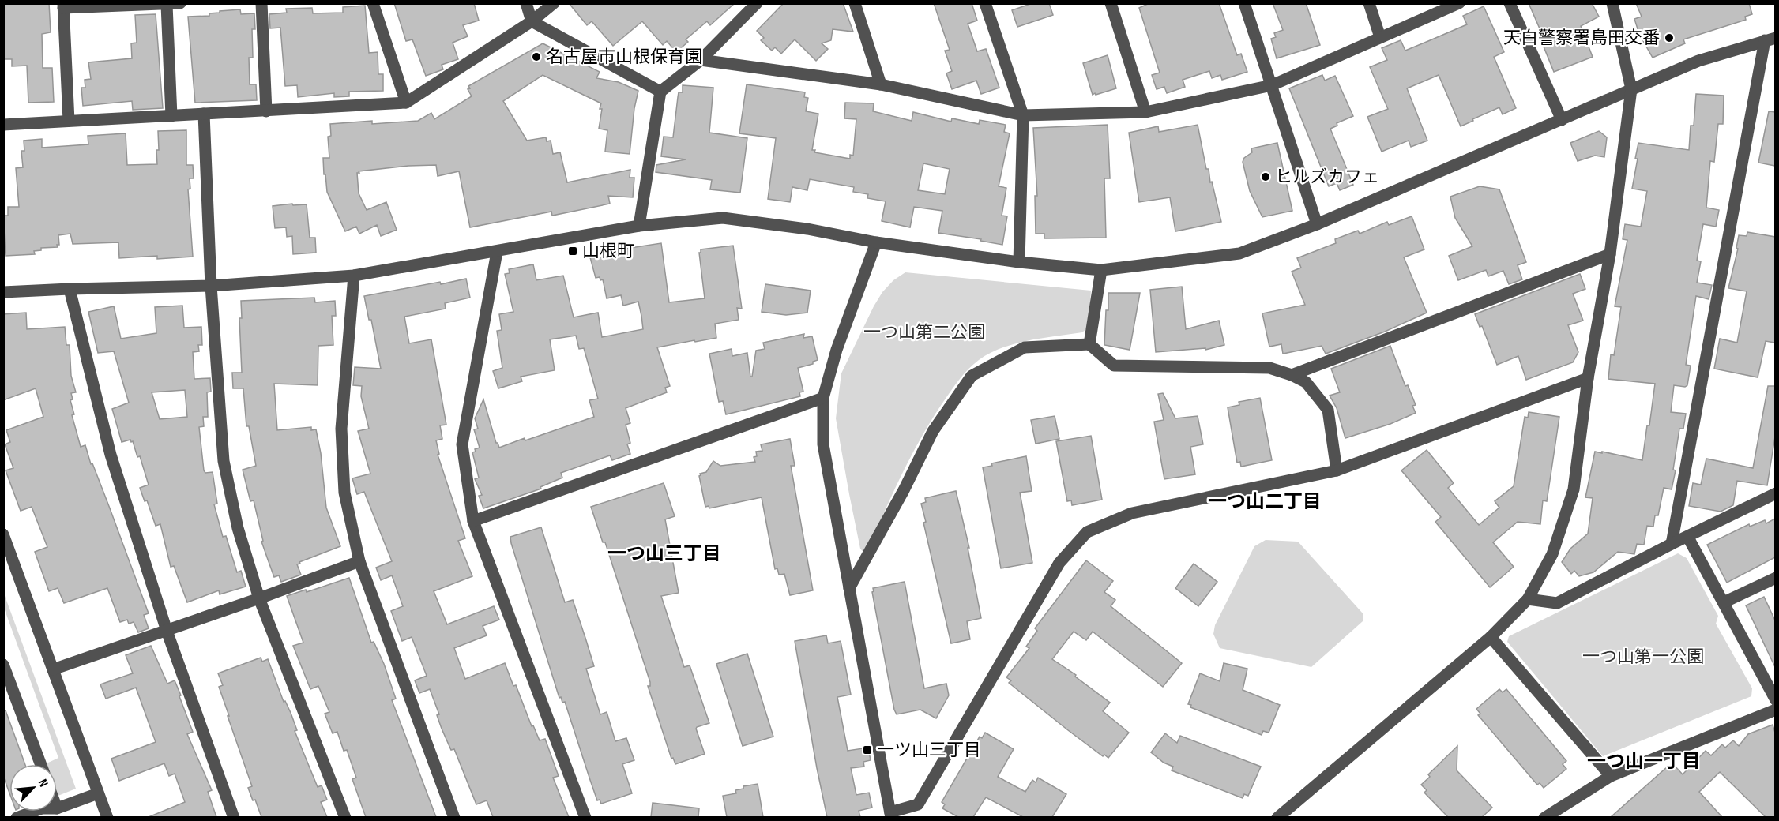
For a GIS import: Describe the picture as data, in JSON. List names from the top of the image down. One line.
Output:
{"districts":["一つ山二丁目","一つ山三丁目","一つ山一丁目"],"parks":["一つ山第二公園","一つ山第一公園"],"places":{"other":["天白警察署島田交番","名古屋市山根保育園","ヒルズカフェ"],"transit":["山根町","一ツ山三丁目"]},"north":"top right"}
